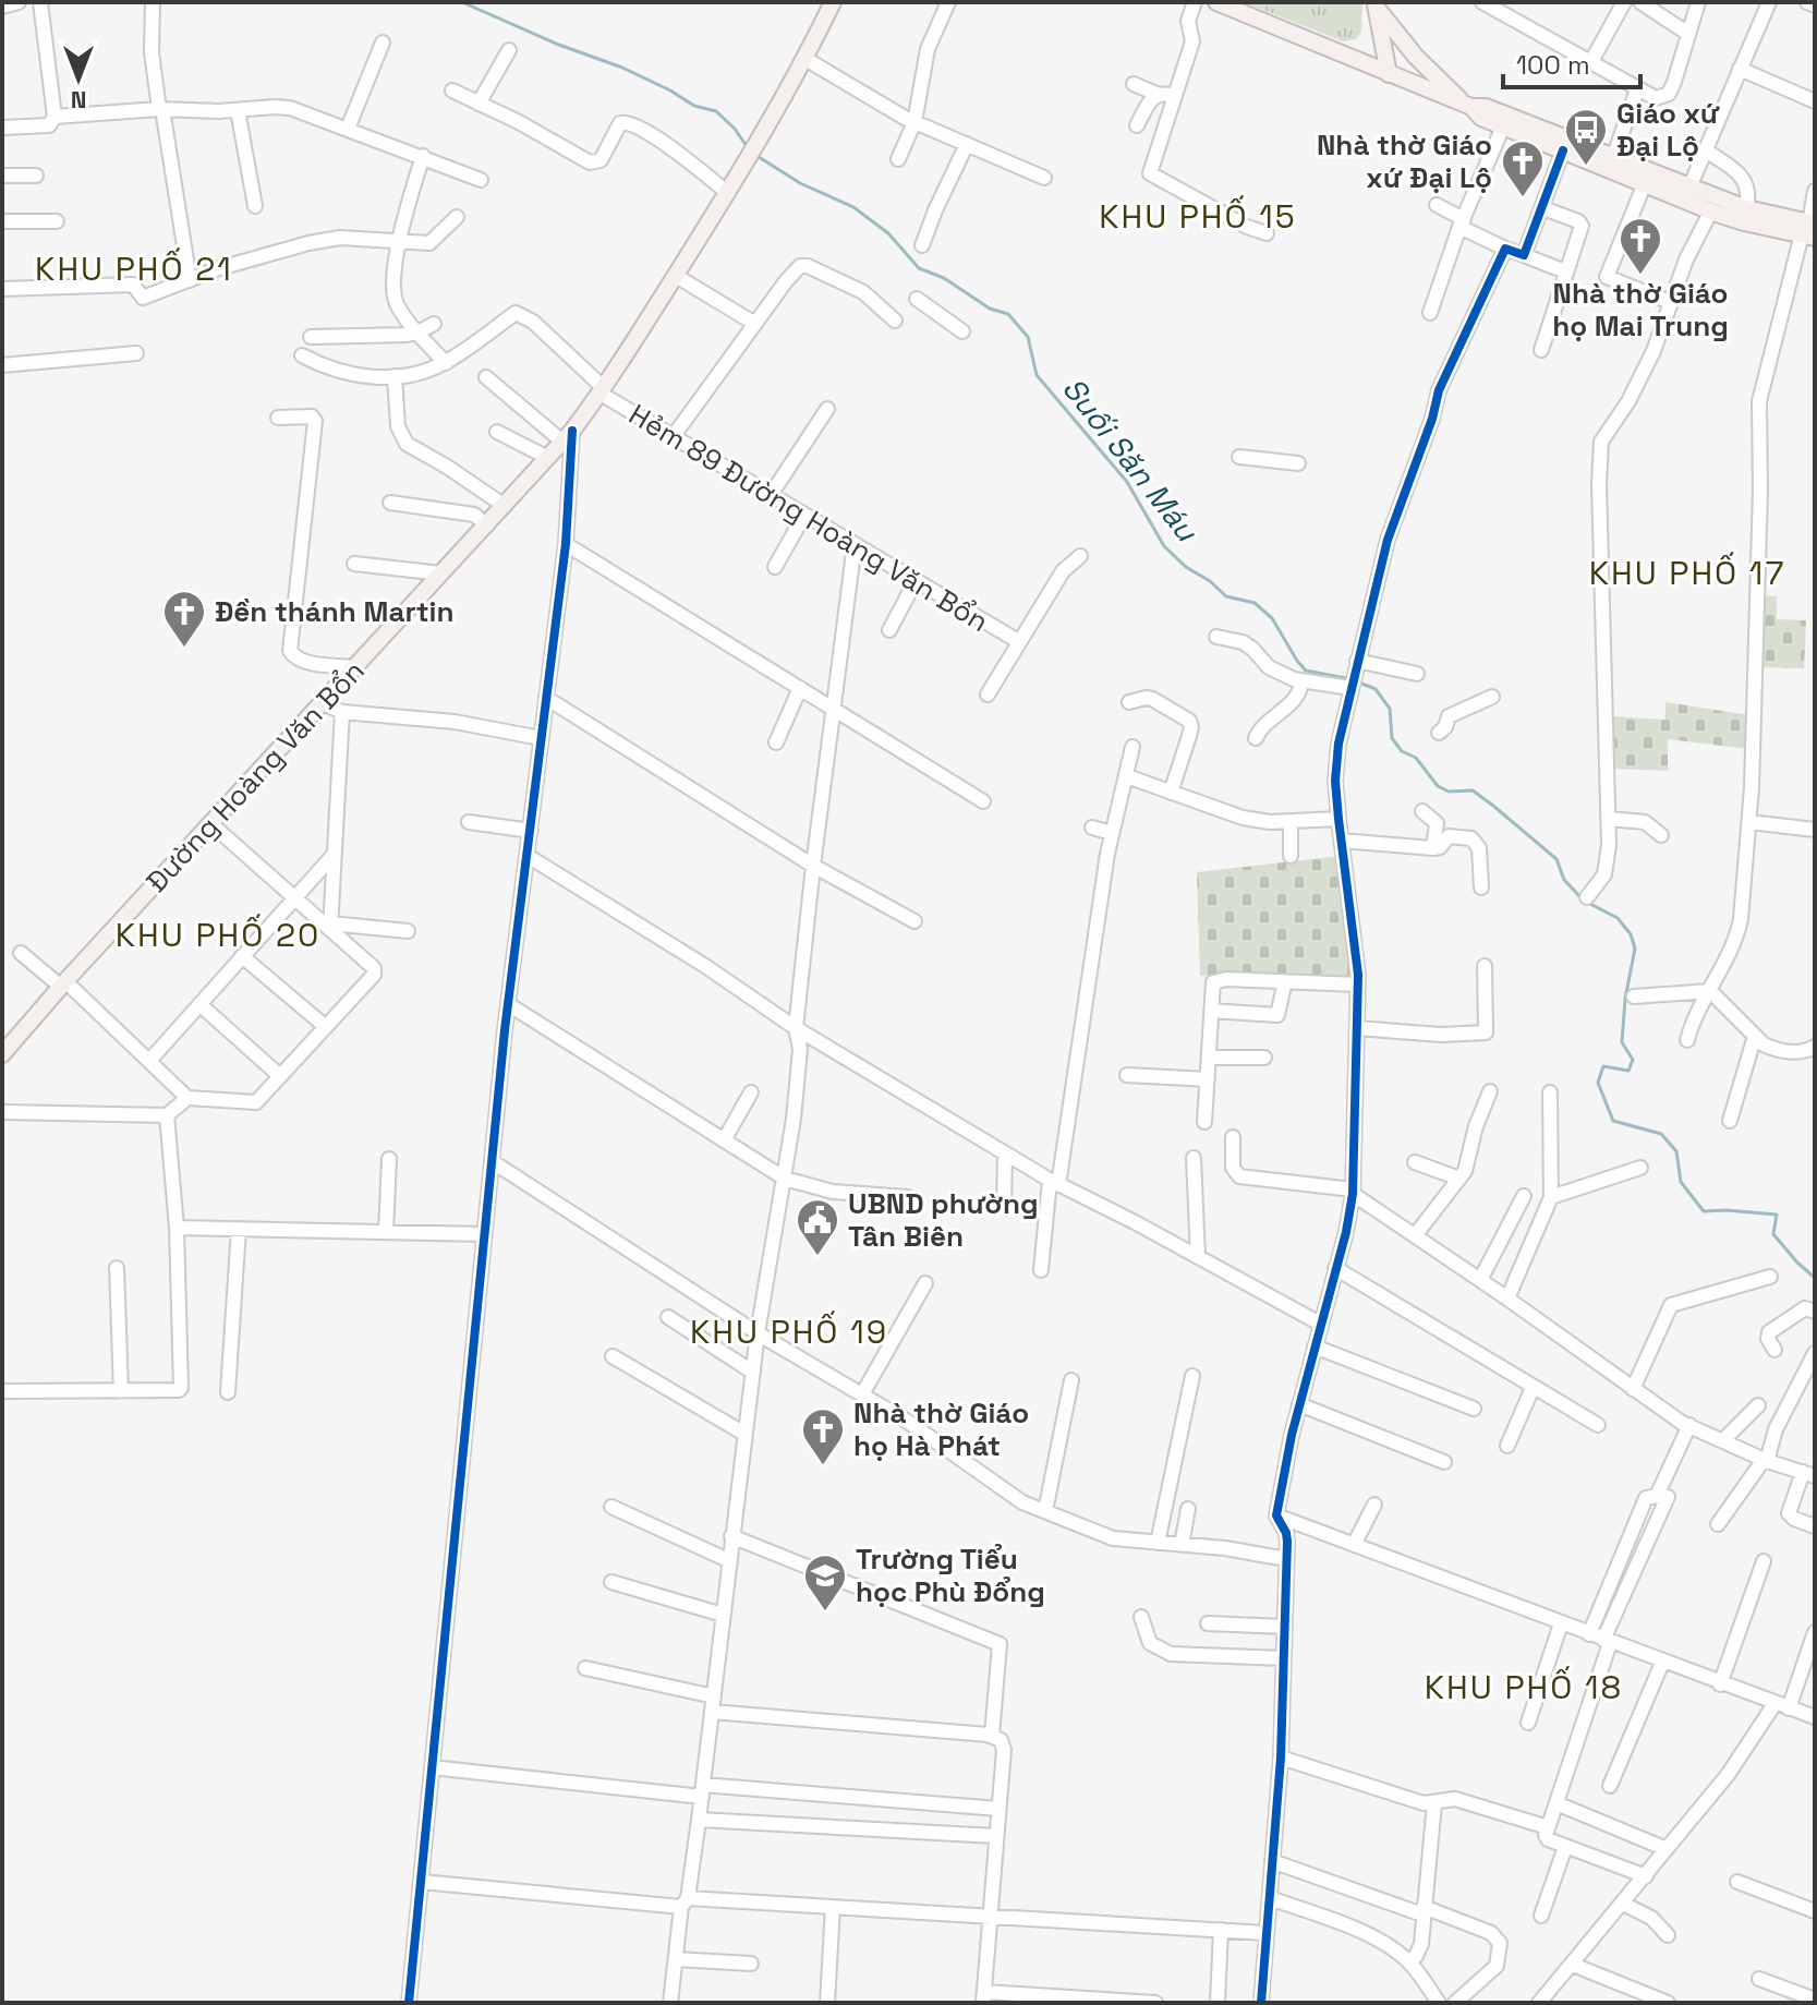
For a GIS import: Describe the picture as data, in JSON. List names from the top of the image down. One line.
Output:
{"streets":{"main road":["Đường Hoàng Văn Bổn"],"street":["Hẻm 89 Đường Hoàng Văn Bổn"]},"crossings":[["Hẻm 89 Đường Hoàng Văn Bổn","Đường Hoàng Văn Bổn"]],"districts":["KHU PHỐ 15","KHU PHỐ 21","KHU PHỐ 17","KHU PHỐ 20","KHU PHỐ 19","KHU PHỐ 18"],"water":["Suối Săn Máu"],"places":{"bus stop":["Giáo xứ Đại Lộ"],"church":["Nhà thờ Giáo xứ Đại Lộ","Nhà thờ Giáo họ Mai Trung","Đền thánh Martin","Nhà thờ Giáo họ Hà Phát"],"public building":["UBND phường Tân Biên"],"school or university":["Trường Tiểu học Phù Đổng"]},"scale_bar":"100 m","north":"bottom"}
